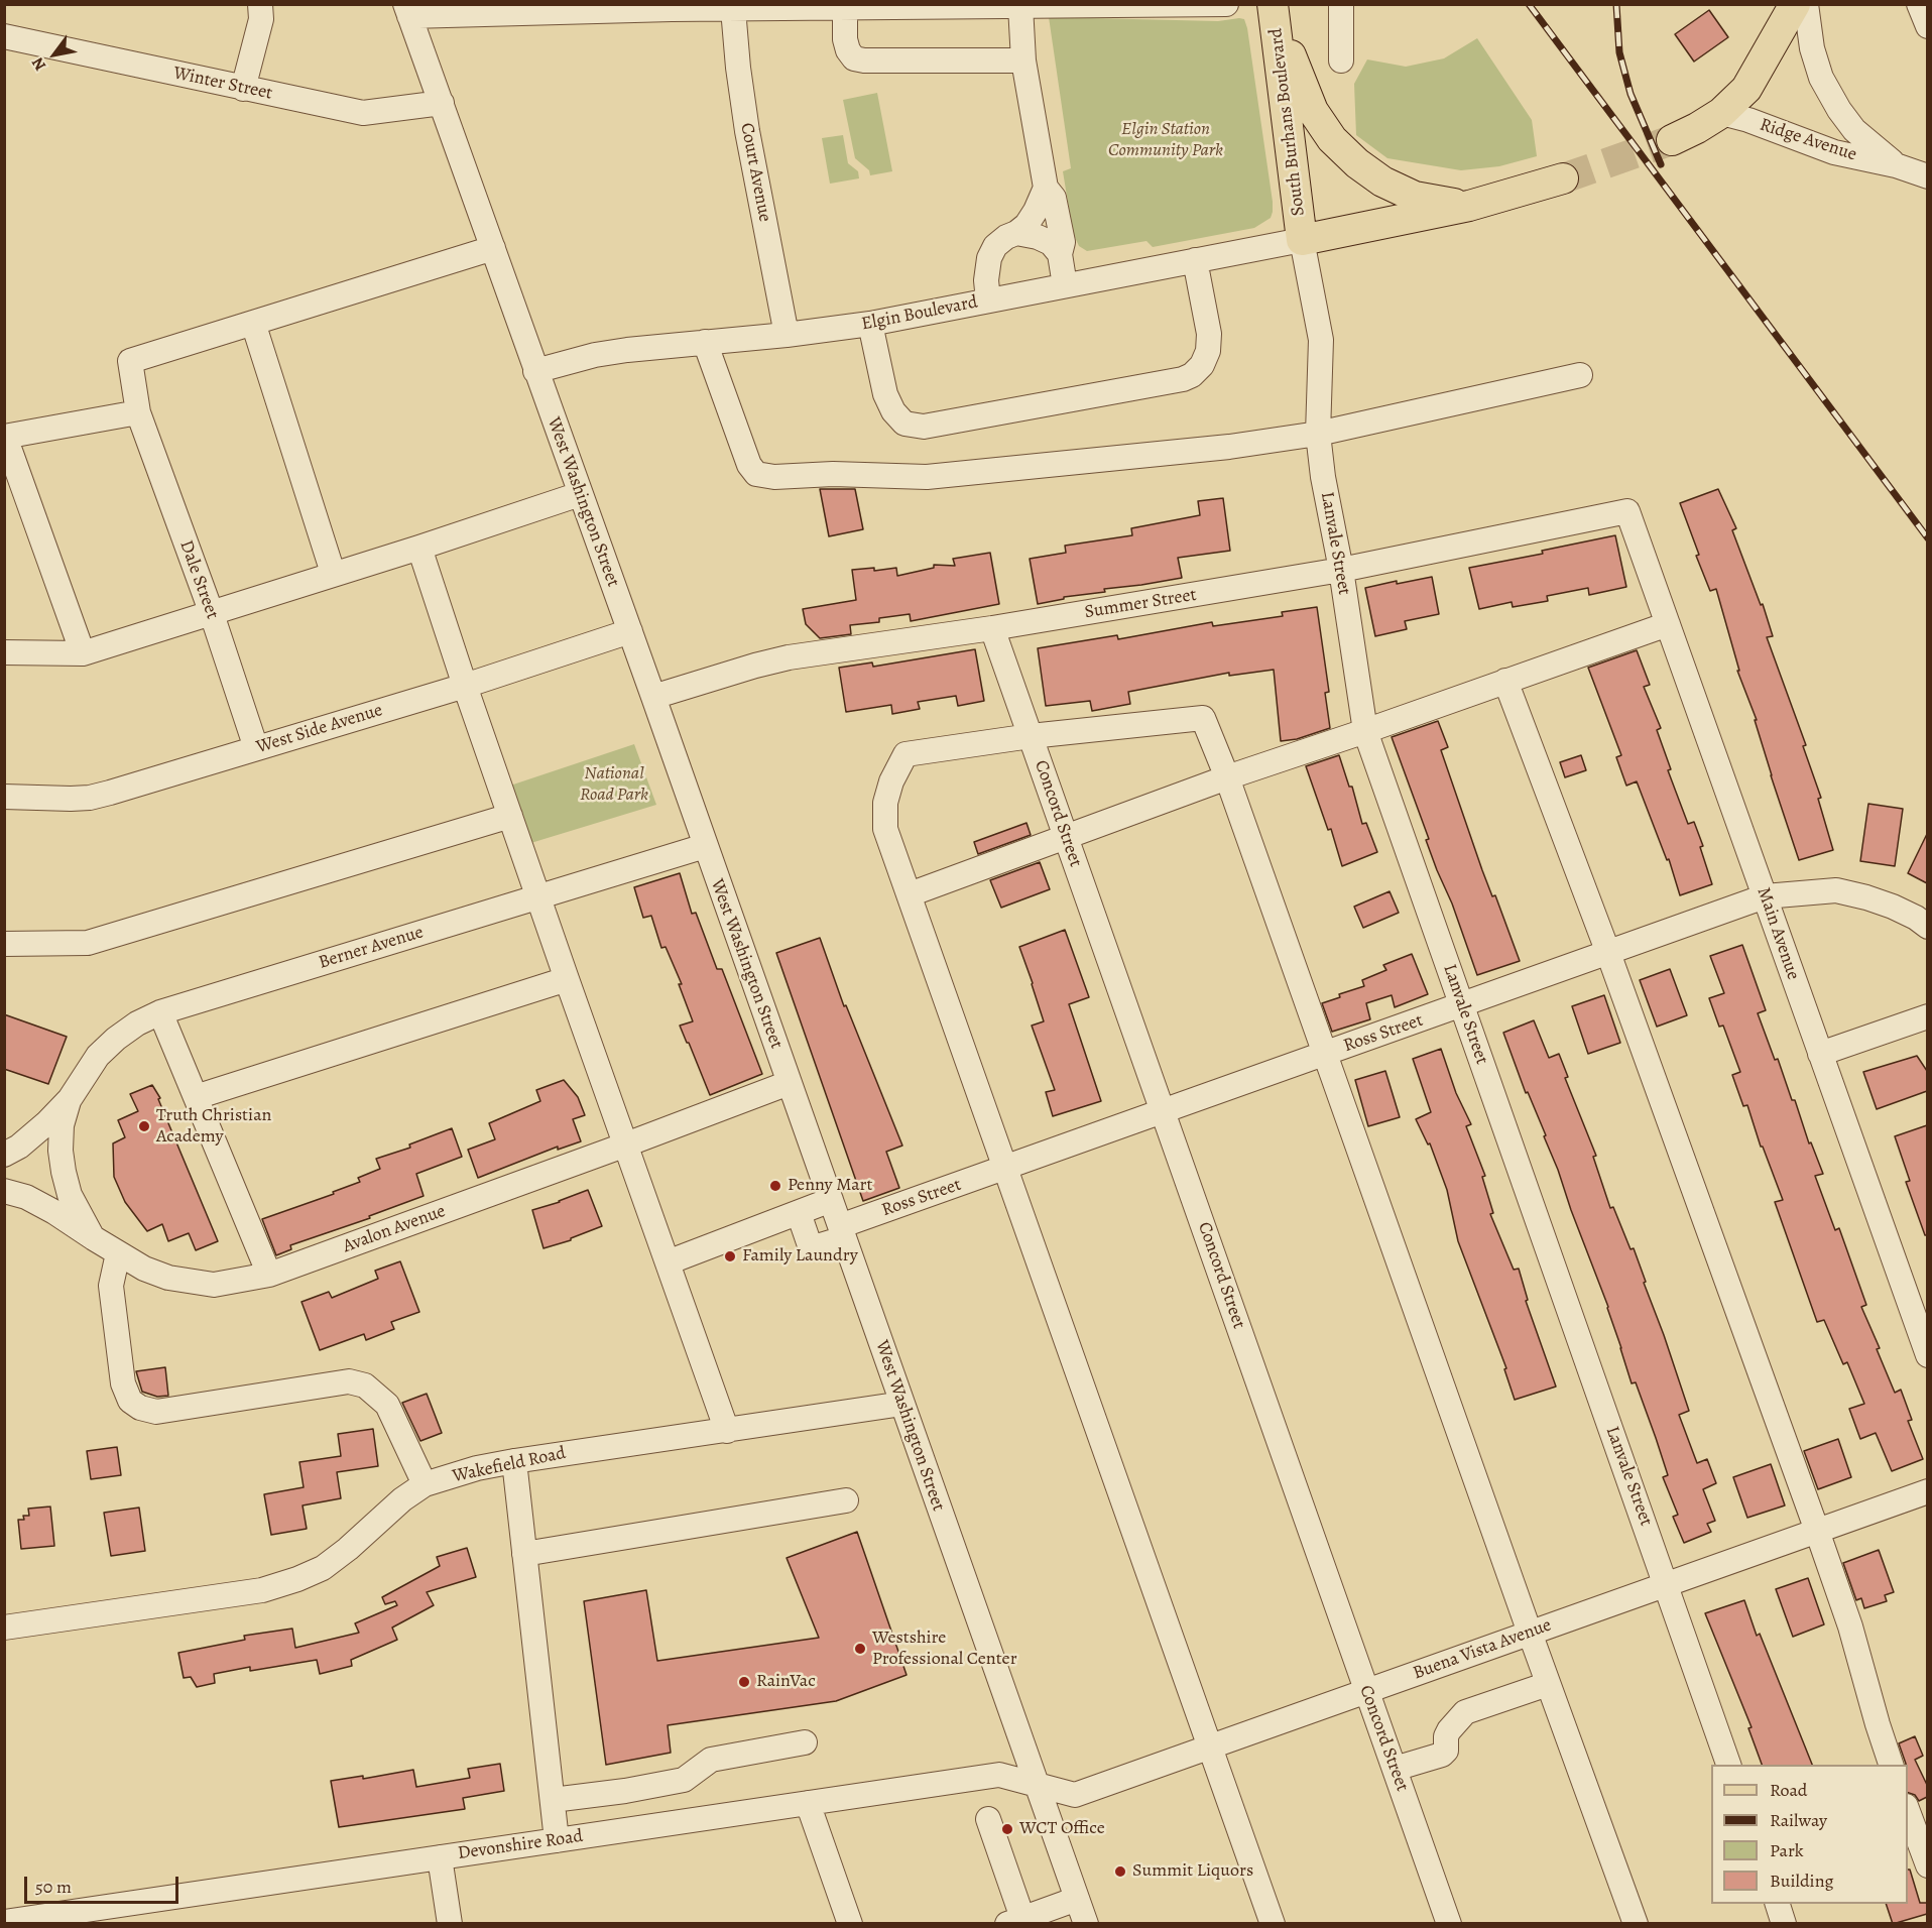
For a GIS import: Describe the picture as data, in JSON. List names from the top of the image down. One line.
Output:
{"streets":{"main road":["South Burhans Boulevard"],"street":["Winter Street","Ridge Avenue","Court Avenue","Elgin Boulevard","West Washington Street","Lanvale Street","Dale Street","Summer Street","West Side Avenue","Concord Street","Main Avenue","Berner Avenue","Ross Street","Avalon Avenue","Wakefield Road","Buena Vista Avenue","Devonshire Road"]},"crossings":[["Winter Street","West Washington Street"],["South Burhans Boulevard","Elgin Boulevard"],["South Burhans Boulevard","Lanvale Street"],["Court Avenue","Elgin Boulevard"],["Elgin Boulevard","West Washington Street"],["Elgin Boulevard","Lanvale Street"],["West Washington Street","Summer Street"],["West Washington Street","West Side Avenue"],["West Washington Street","Berner Avenue"],["West Washington Street","Ross Street"],["West Washington Street","Avalon Avenue"],["West Washington Street","Wakefield Road"],["West Washington Street","Buena Vista Avenue"],["West Washington Street","Devonshire Road"],["Lanvale Street","Summer Street"],["Lanvale Street","Ross Street"],["Lanvale Street","Buena Vista Avenue"],["Dale Street","West Side Avenue"],["Summer Street","Concord Street"],["Summer Street","Main Avenue"],["Concord Street","Ross Street"],["Concord Street","Buena Vista Avenue"],["Main Avenue","Ross Street"],["Berner Avenue","Avalon Avenue"],["Buena Vista Avenue","Devonshire Road"]],"parks":["Elgin Station Community Park","National Road Park"],"places":["Truth Christian Academy","Penny Mart","Family Laundry","Westshire Professional Center","RainVac","WCT Office","Summit Liquors"],"legend":["Road","Railway","Park","Building"],"scale_bar":"50 m","north":"bottom left"}
